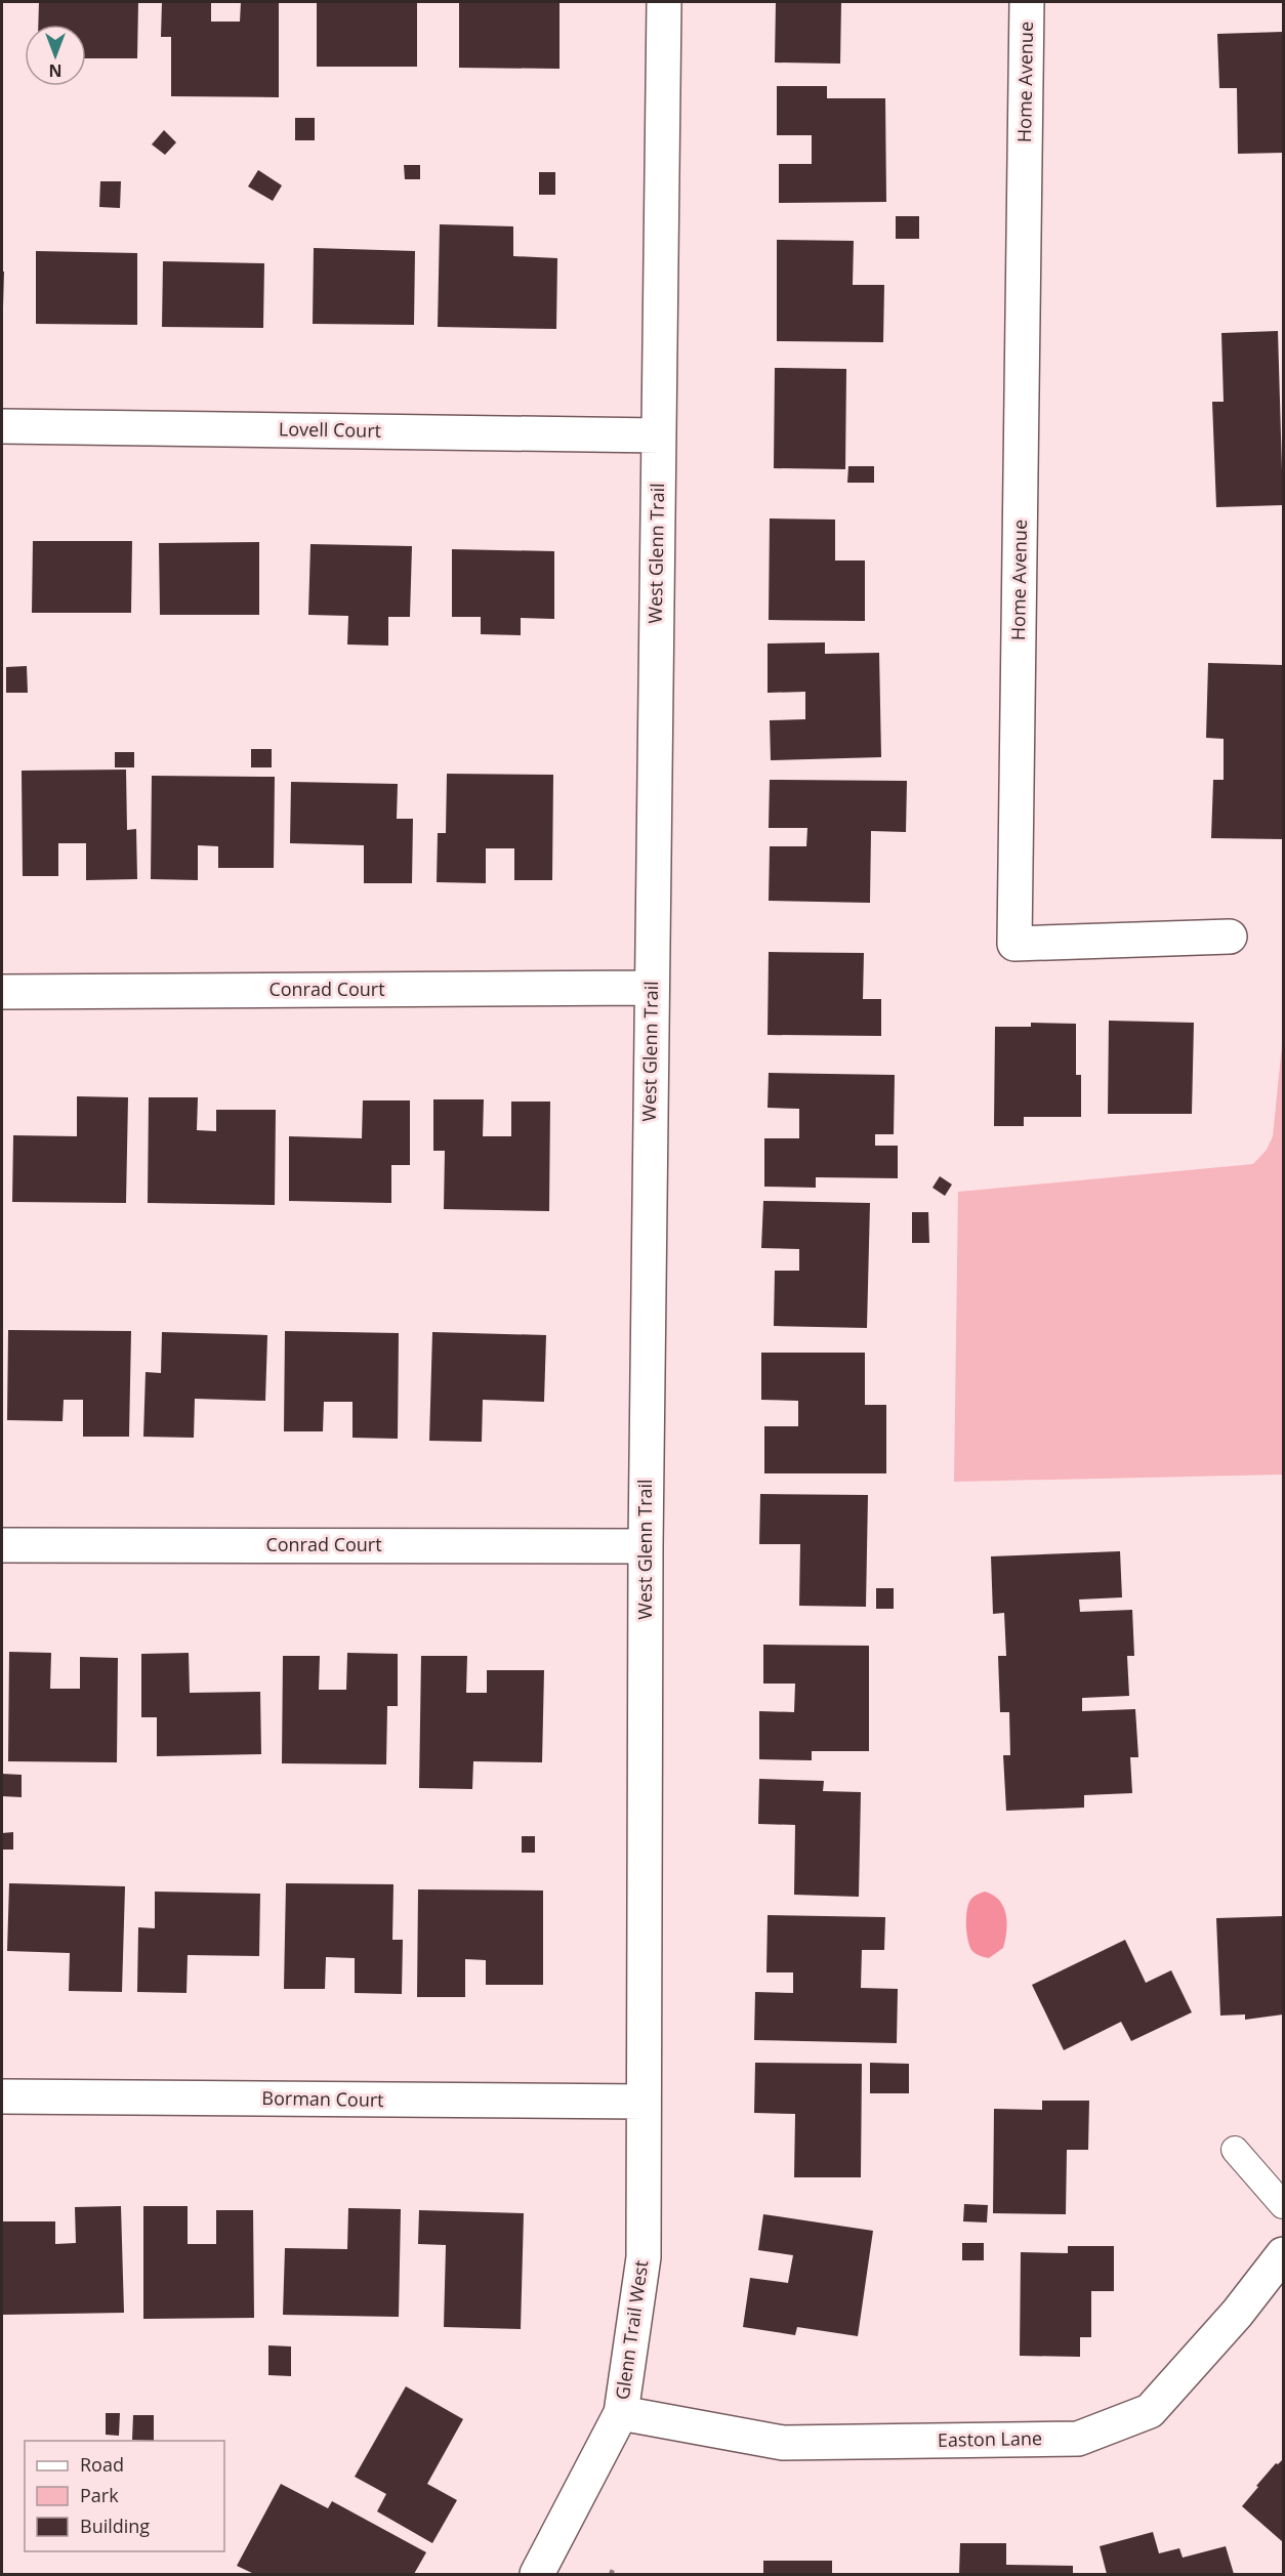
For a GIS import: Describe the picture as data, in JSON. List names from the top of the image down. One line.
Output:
{"streets":{"street":["Home Avenue","Lovell Court","West Glenn Trail","Conrad Court","Borman Court","Glenn Trail West","Easton Lane"]},"crossings":[["Lovell Court","West Glenn Trail"],["West Glenn Trail","Conrad Court"],["West Glenn Trail","Borman Court"],["West Glenn Trail","Glenn Trail West"],["Borman Court","Glenn Trail West"],["Glenn Trail West","Easton Lane"]],"legend":["Road","Park","Building"],"north":"bottom"}
